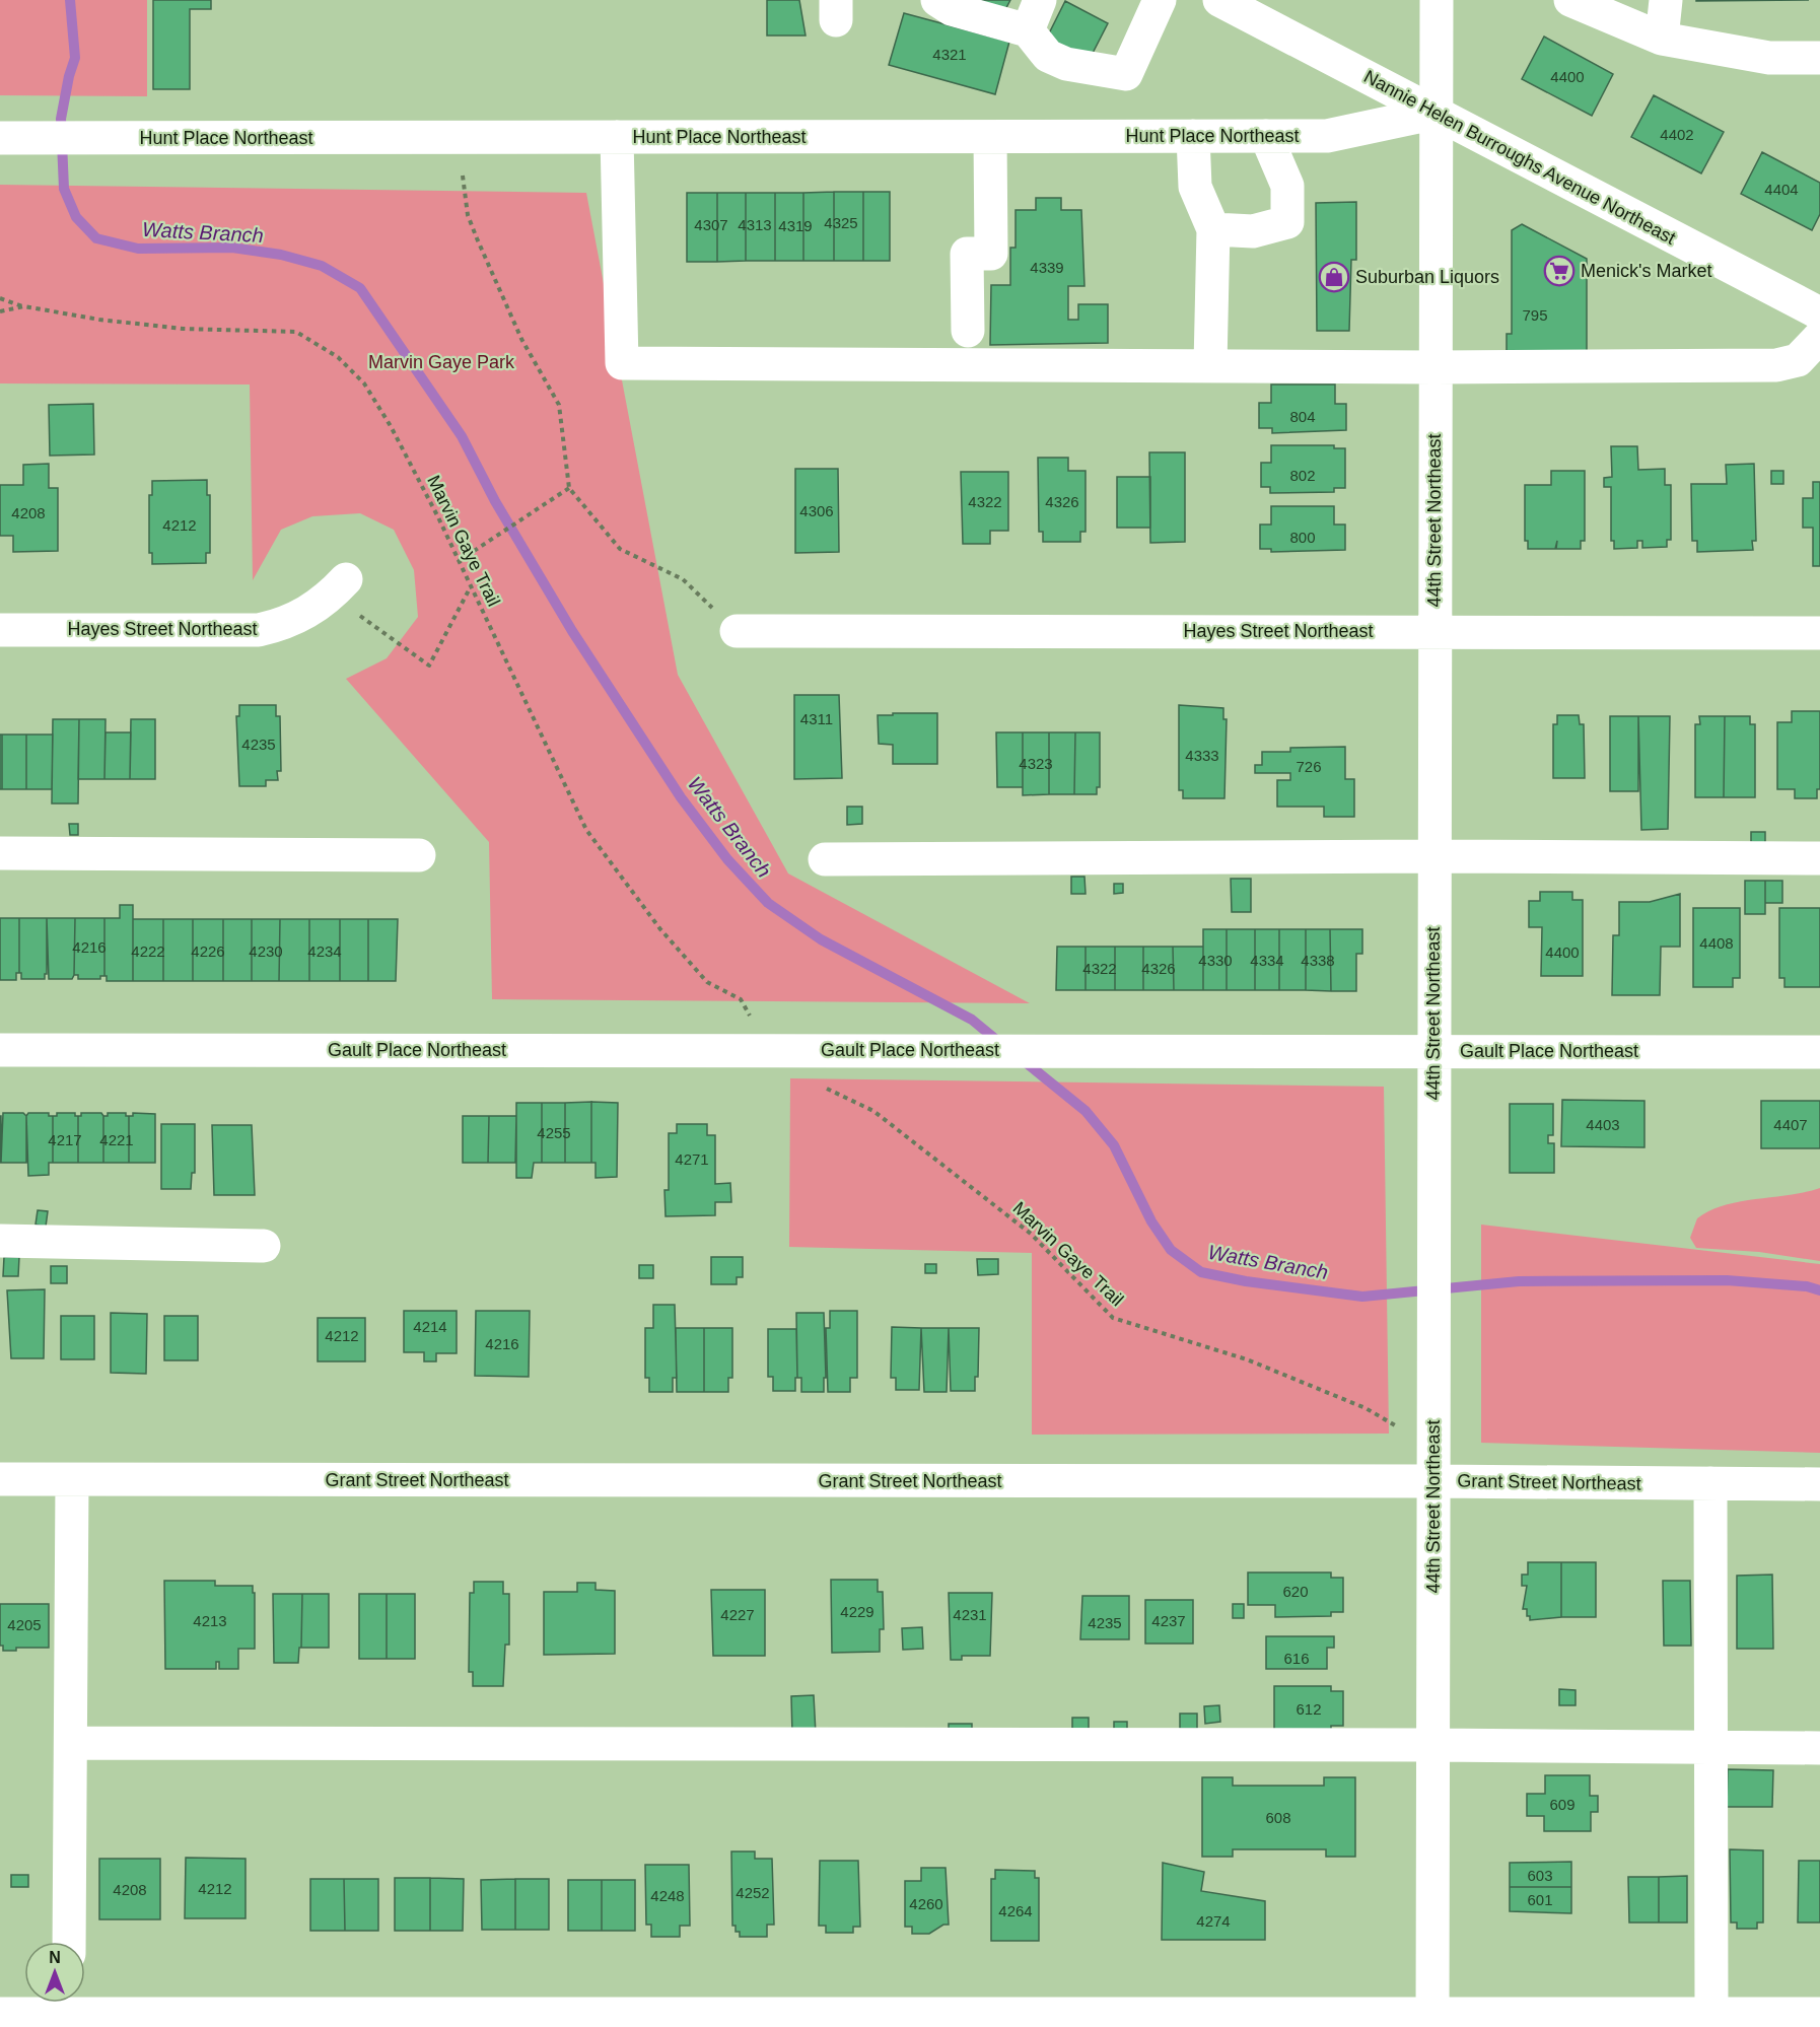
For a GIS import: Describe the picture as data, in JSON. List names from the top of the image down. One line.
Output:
{"streets":{"street":["Hunt Place Northeast","Nannie Helen Burroughs Avenue Northeast","44th Street Northeast","Hayes Street Northeast","Gault Place Northeast","Grant Street Northeast"],"path":["Marvin Gaye Trail"]},"crossings":[["Hunt Place Northeast","Nannie Helen Burroughs Avenue Northeast"],["Hunt Place Northeast","44th Street Northeast"],["Nannie Helen Burroughs Avenue Northeast","44th Street Northeast"],["44th Street Northeast","Hayes Street Northeast"],["44th Street Northeast","Gault Place Northeast"],["44th Street Northeast","Grant Street Northeast"]],"water":["Watts Branch"],"parks":["Marvin Gaye Park"],"places":{"supermarket":["Menick's Market"],"shop":["Suburban Liquors"]},"house_numbers":["4321","4400","4402","4404","4325","4307","4313","4319","4339","795","804","802","4322","4326","4306","4208","4212","800","4311","4235","4333","4323","726","4408","4216","4222","4226","4230","4234","4400","4330","4334","4338","4322","4326","4403","4407","4255","4217","4221","4271","4214","4212","4216","620","4229","4227","4231","4213","4237","4235","4205","616","612","609","608","603","4212","4208","4252","4248","601","4260","4264","4274"],"north":"top"}
